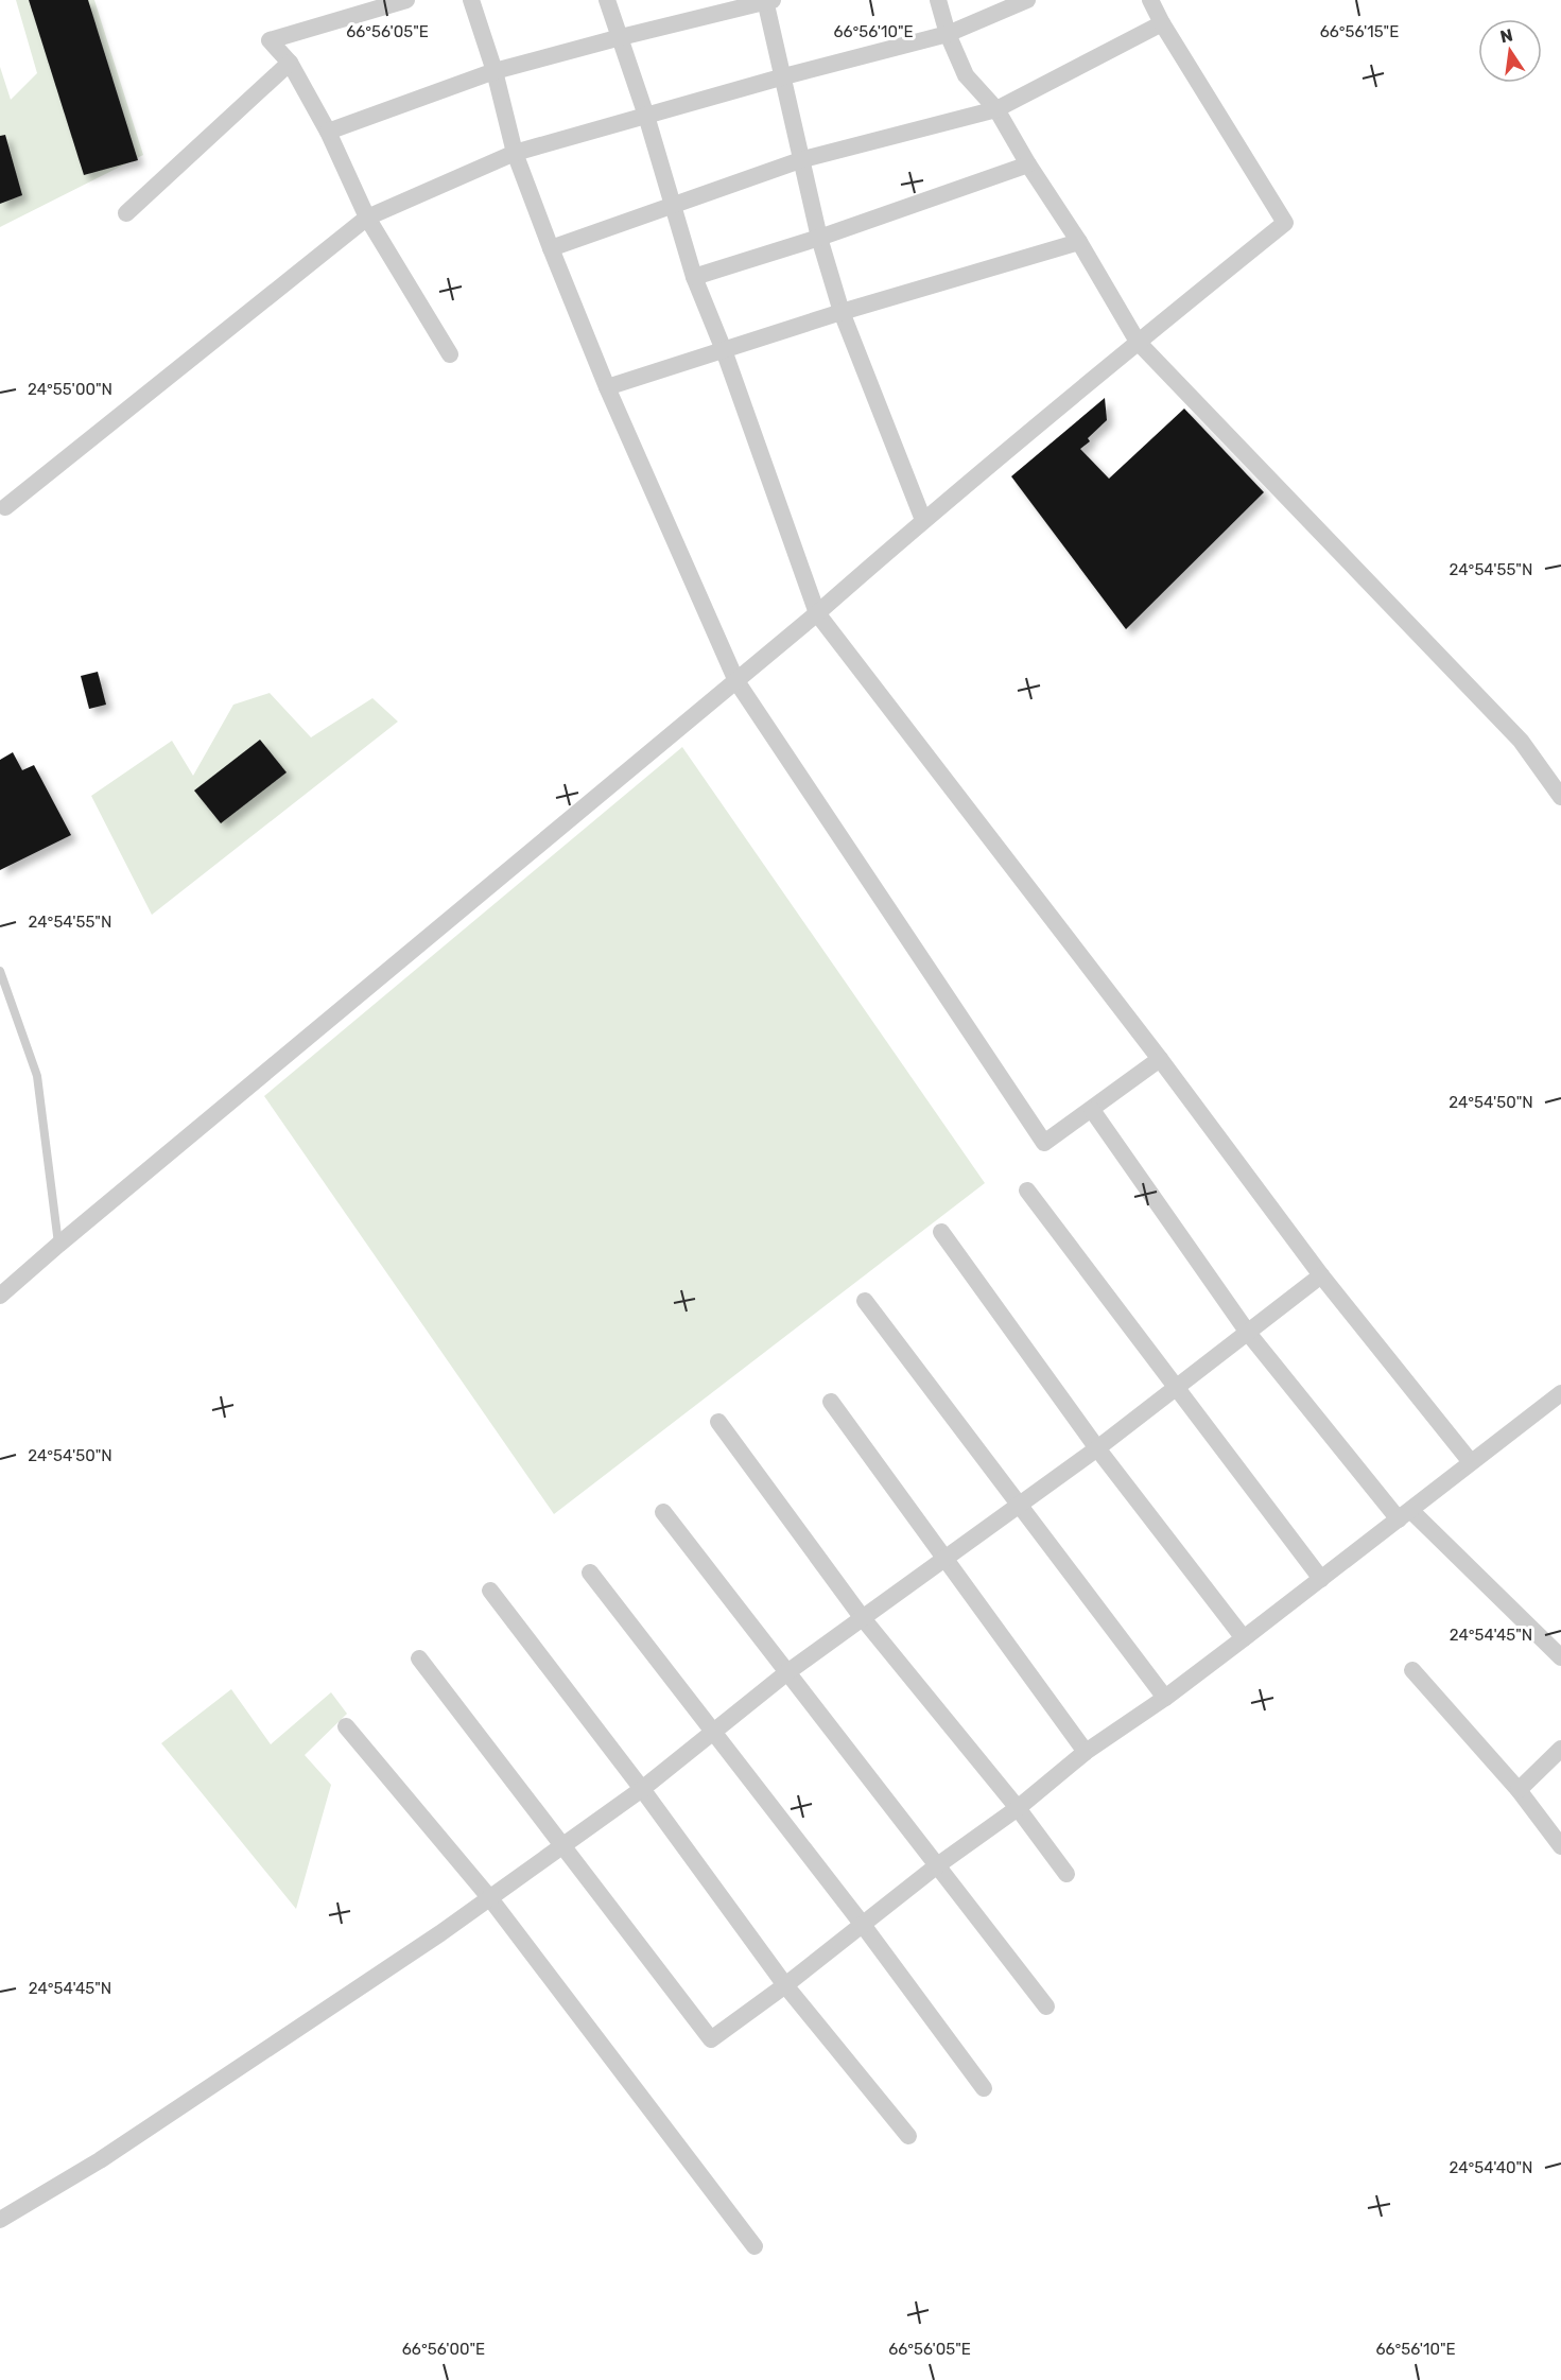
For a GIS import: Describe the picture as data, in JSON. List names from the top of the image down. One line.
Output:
{"north":"top","coordinates":["66°56'05\"E","66°56'10\"E","66°56'15\"E","24°55'00\"N","24°54'55\"N","24°54'50\"N","24°54'45\"N","24°54'40\"N","66°56'00\"E"]}
